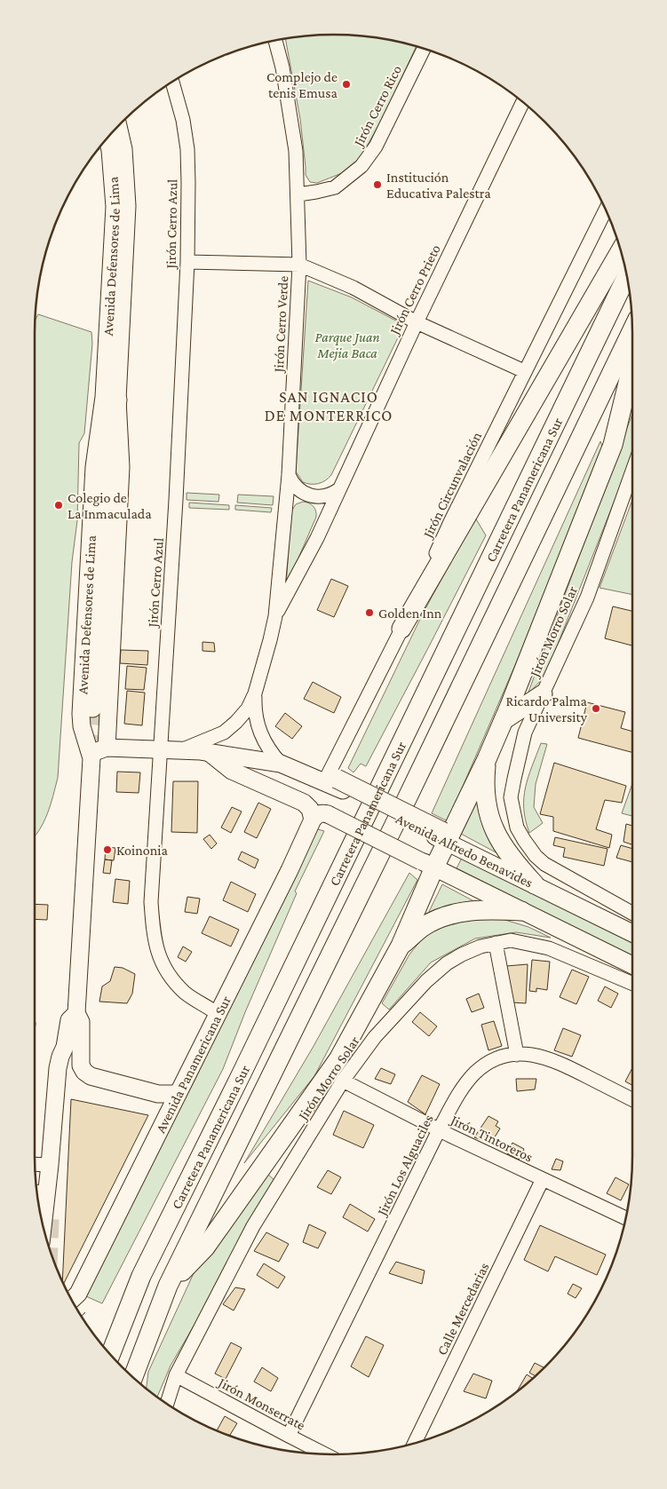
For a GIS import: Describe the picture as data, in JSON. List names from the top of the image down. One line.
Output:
{"streets":{"highway":["Carretera Panamericana Sur"],"main road":["Avenida Defensores de Lima","Avenida Alfredo Benavides","Avenida Panamericana Sur"],"street":["Jirón Cerro Rico","Jirón Cerro Azul","Jirón Cerro Prieto","Jirón Cerro Verde","Jirón Circunvalación","Jirón Morro Solar","Jirón Tintoreros","Jirón Los Alguaciles","Calle Mercedarias","Jirón Monserrate"]},"crossings":[["Jirón Cerro Rico","Jirón Cerro Verde"],["Jirón Cerro Azul","Avenida Panamericana Sur"],["Jirón Cerro Prieto","Jirón Cerro Verde"],["Jirón Morro Solar","Jirón Tintoreros"],["Jirón Morro Solar","Jirón Monserrate"],["Avenida Alfredo Benavides","Avenida Panamericana Sur"],["Jirón Tintoreros","Jirón Los Alguaciles"],["Jirón Tintoreros","Calle Mercedarias"],["Jirón Los Alguaciles","Jirón Monserrate"]],"districts":["SAN IGNACIO DE MONTERRICO"],"parks":["Parque Juan Mejia Baca"],"places":["Complejo de tenis Emusa","Institución Educativa Palestra","Colegio de La Inmaculada","Golden Inn","Ricardo Palma University","Koinonia"]}
